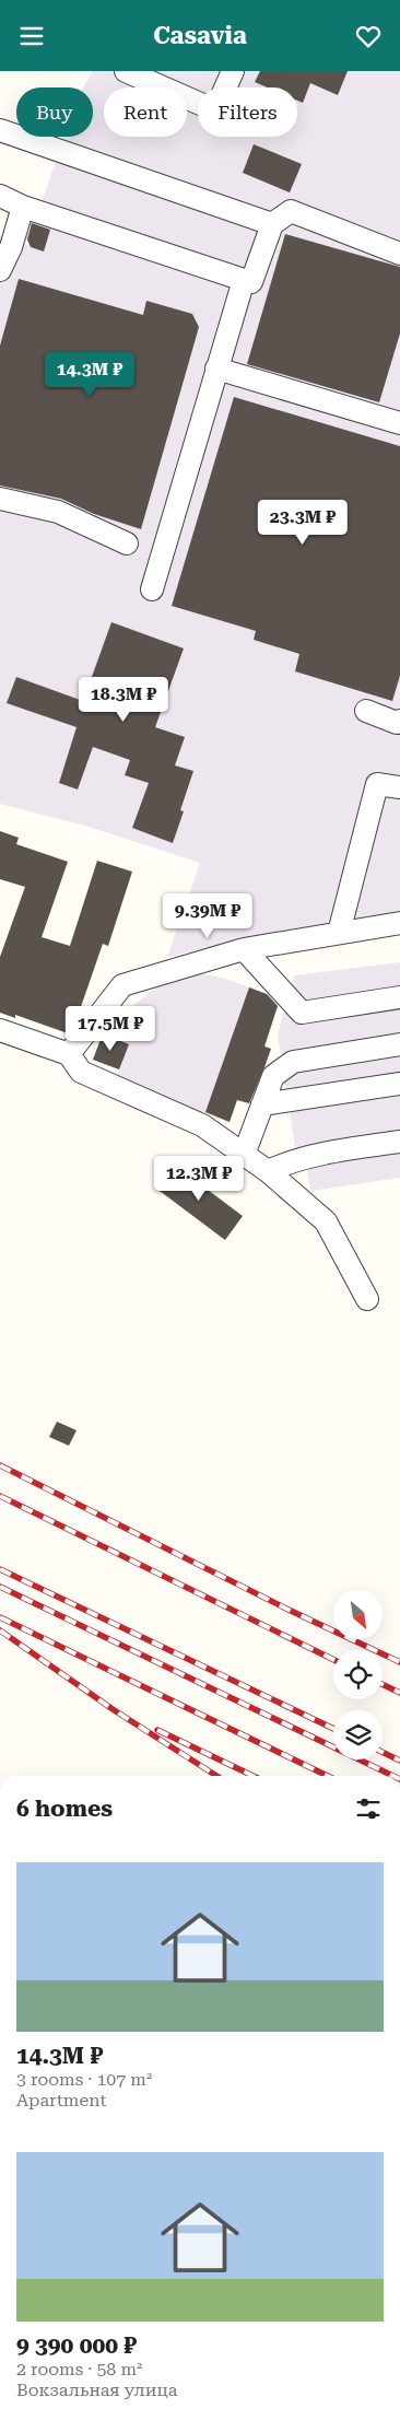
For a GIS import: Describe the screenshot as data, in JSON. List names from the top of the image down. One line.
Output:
{"north":"bottom right","page":{"header":"Casavia","chip":["Buy","Rent","Filters"],"price":["14.3M ₽","23.3M ₽","18.3M ₽","9.39M ₽","17.5M ₽","12.3M ₽"],"heading":"6 homes","list":[{"name":"14.3M ₽","note":"3 rooms · 107 m² · Apartment"},{"name":"9 390 000 ₽","note":"2 rooms · 58 m² · Вокзальная улица"}]}}
